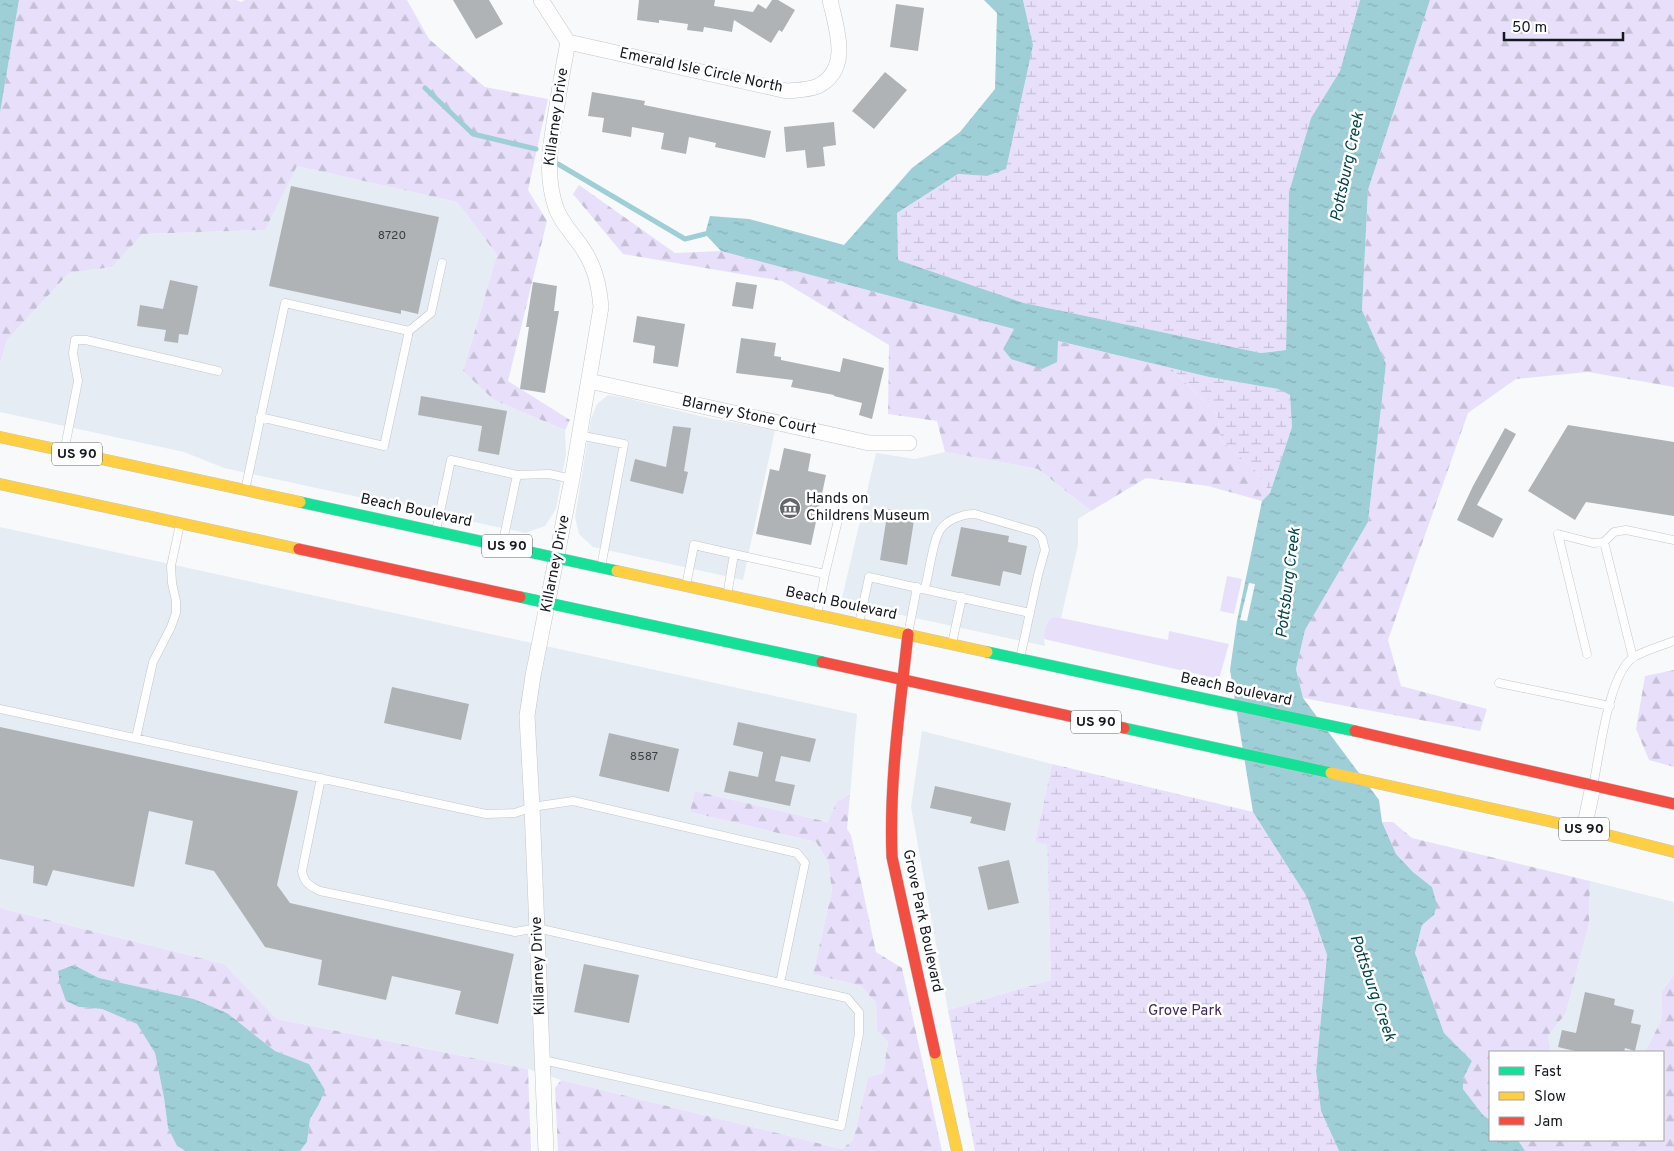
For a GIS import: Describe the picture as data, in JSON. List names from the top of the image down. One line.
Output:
{"streets":{"main road":["US 90","Beach Boulevard","Grove Park Boulevard"],"street":["Emerald Isle Circle North","Killarney Drive","Blarney Stone Court"]},"crossings":[["Emerald Isle Circle North","Killarney Drive"],["Killarney Drive","Blarney Stone Court"],["Killarney Drive","US 90"],["Killarney Drive","Beach Boulevard"],["US 90","Grove Park Boulevard"],["Beach Boulevard","Grove Park Boulevard"]],"water":["Pottsburg Creek"],"parks":["Grove Park"],"places":{"museum":["Hands on Childrens Museum"]},"house_numbers":["8720","8587"],"legend":["Fast","Slow","Jam"],"scale_bar":"50 m"}
